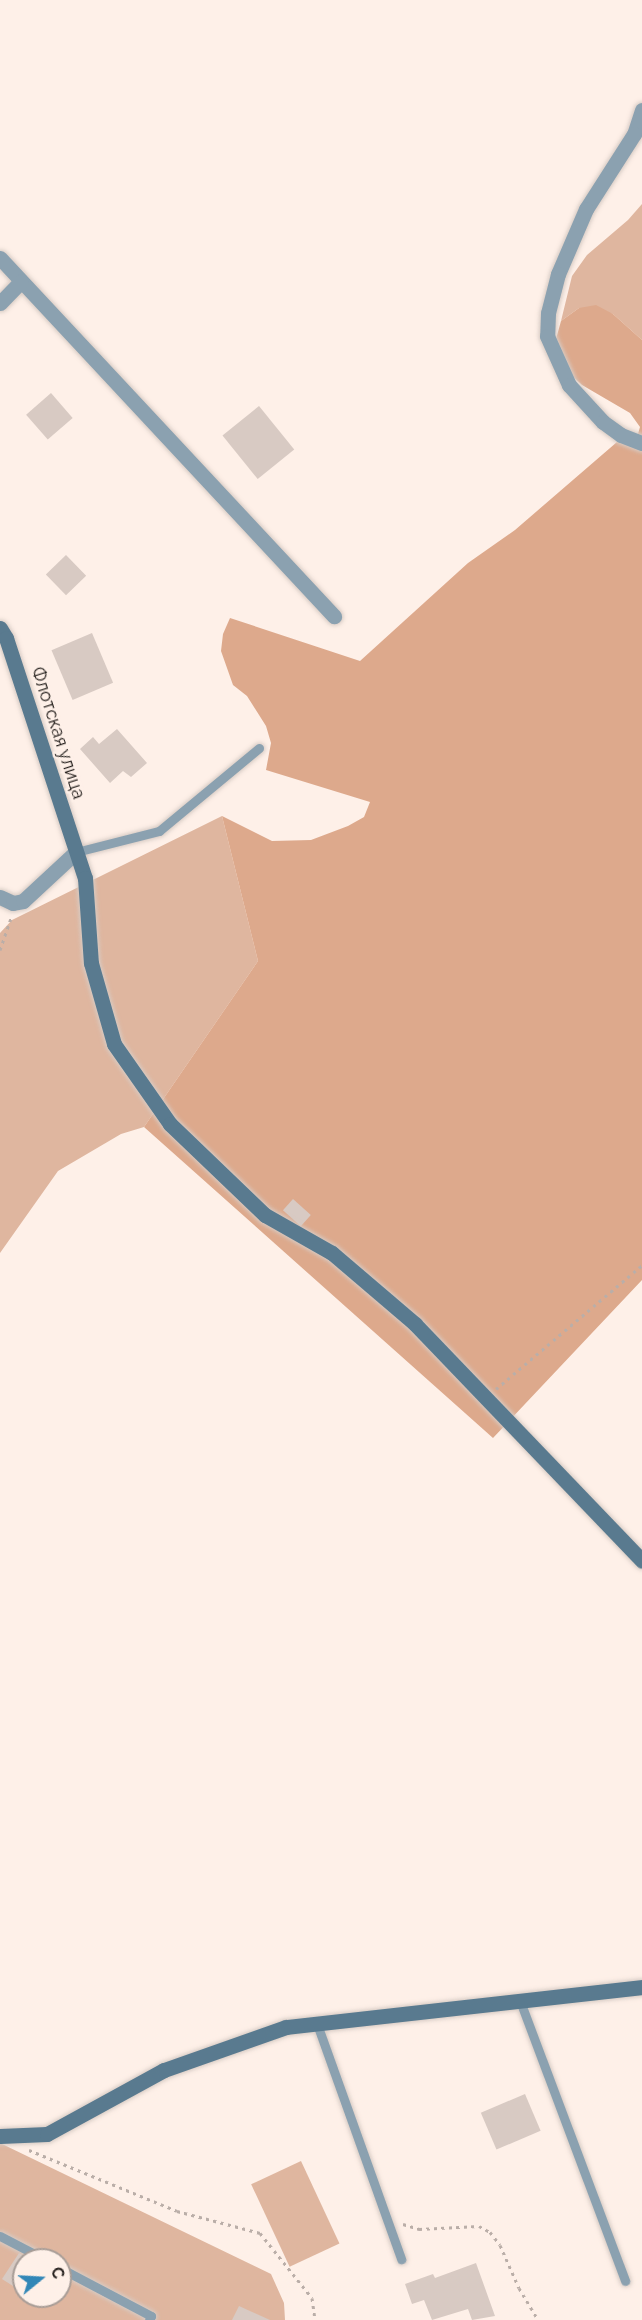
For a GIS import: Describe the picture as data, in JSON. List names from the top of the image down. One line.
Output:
{"streets":{"street":["Флотская улица"]},"north":"right"}
